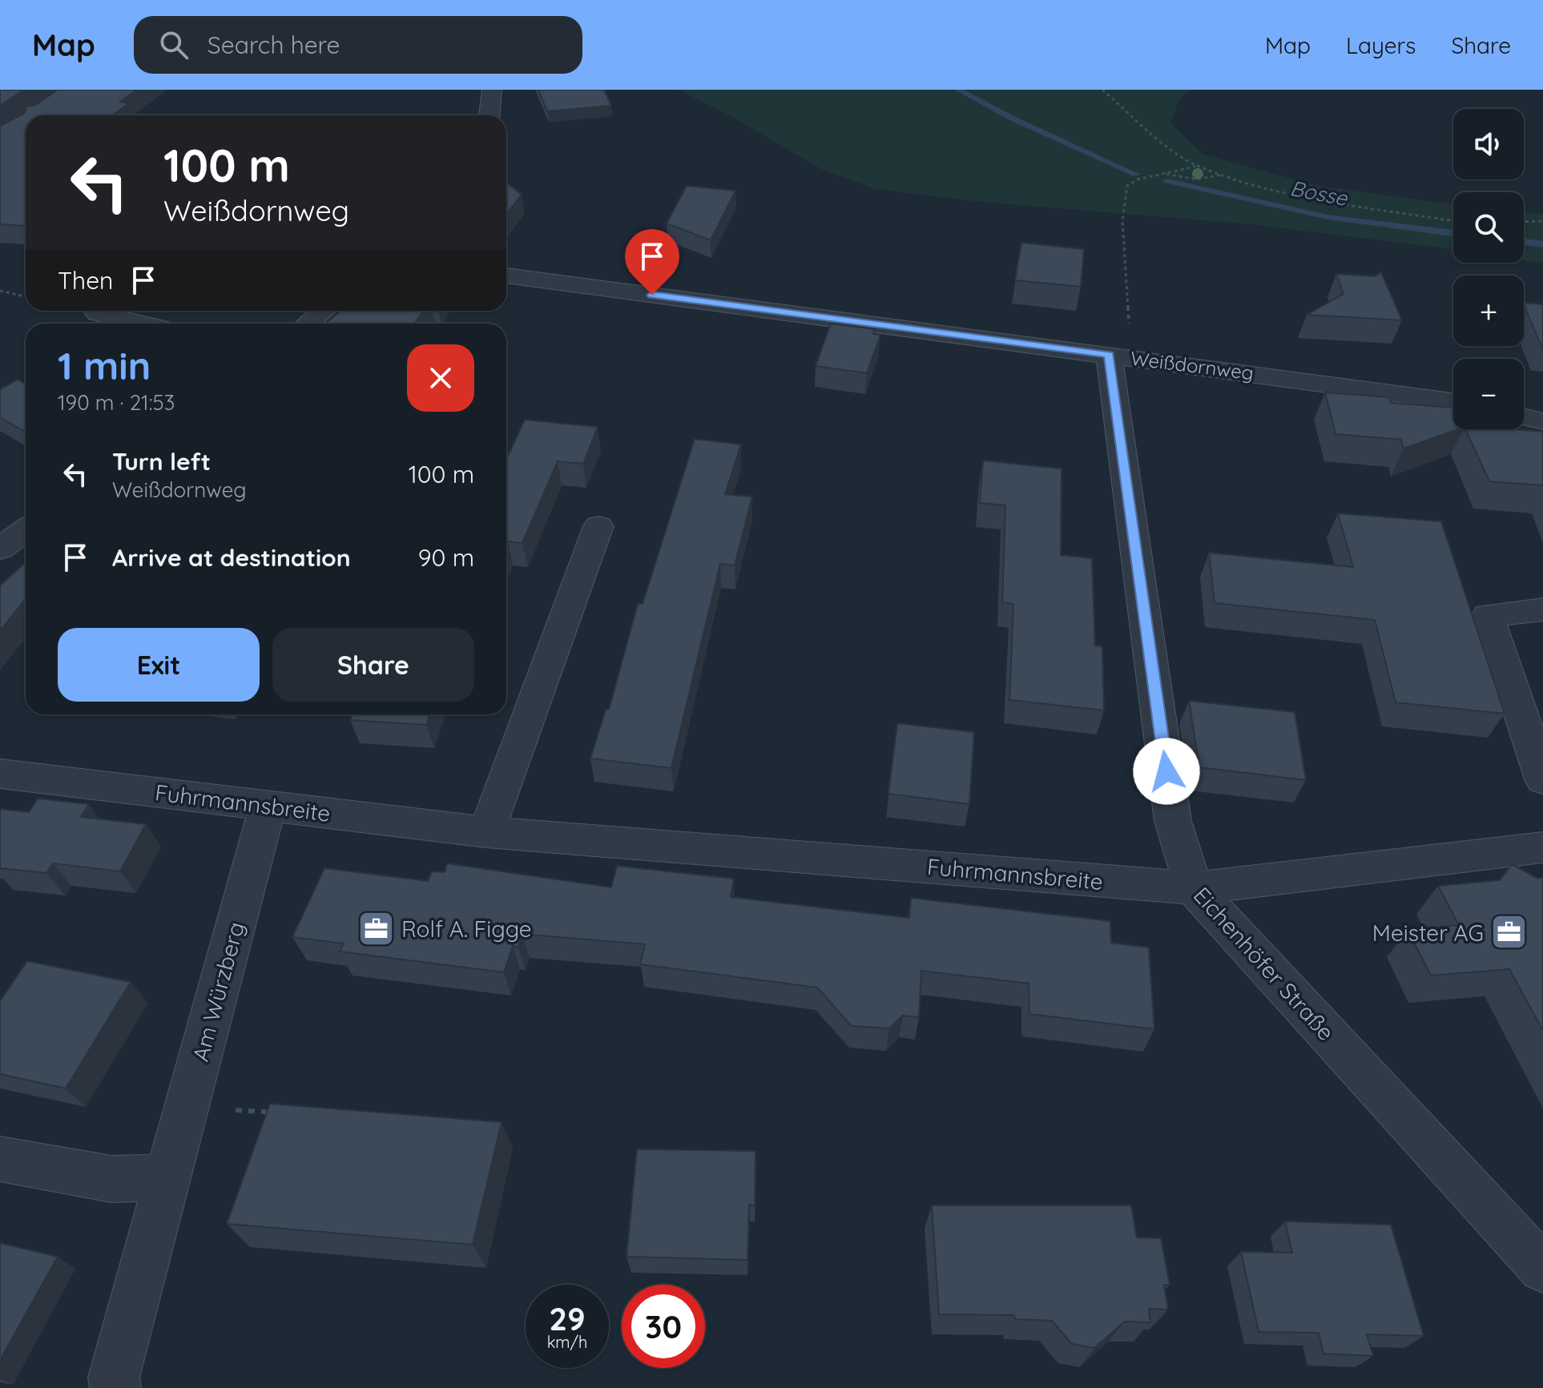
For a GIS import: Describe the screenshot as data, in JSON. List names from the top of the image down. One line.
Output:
{"streets":{"street":["Weißdornweg","Fuhrmannsbreite","Eichenhöfer Straße","Am Würzberg"]},"crossings":[["Weißdornweg","Eichenhöfer Straße"],["Fuhrmannsbreite","Eichenhöfer Straße"],["Fuhrmannsbreite","Am Würzberg"]],"water":["Bosse"],"places":{"office":["Rolf A. Figge","Meister AG"]},"page":{"header":"Map","search":"Search here","nav":["Map","Layers","Share"],"map_buttons":["+","−"],"turn":["100 m","Weißdornweg"],"then":"Then","heading":["1 min","190 m · 21:53"],"list":[{"name":"Turn left","note":"Weißdornweg","value":"100 m"},{"name":"Arrive at destination","value":"90 m"}],"buttons":["Exit","Share"],"speed":"29 km/h","limit":"30"}}
